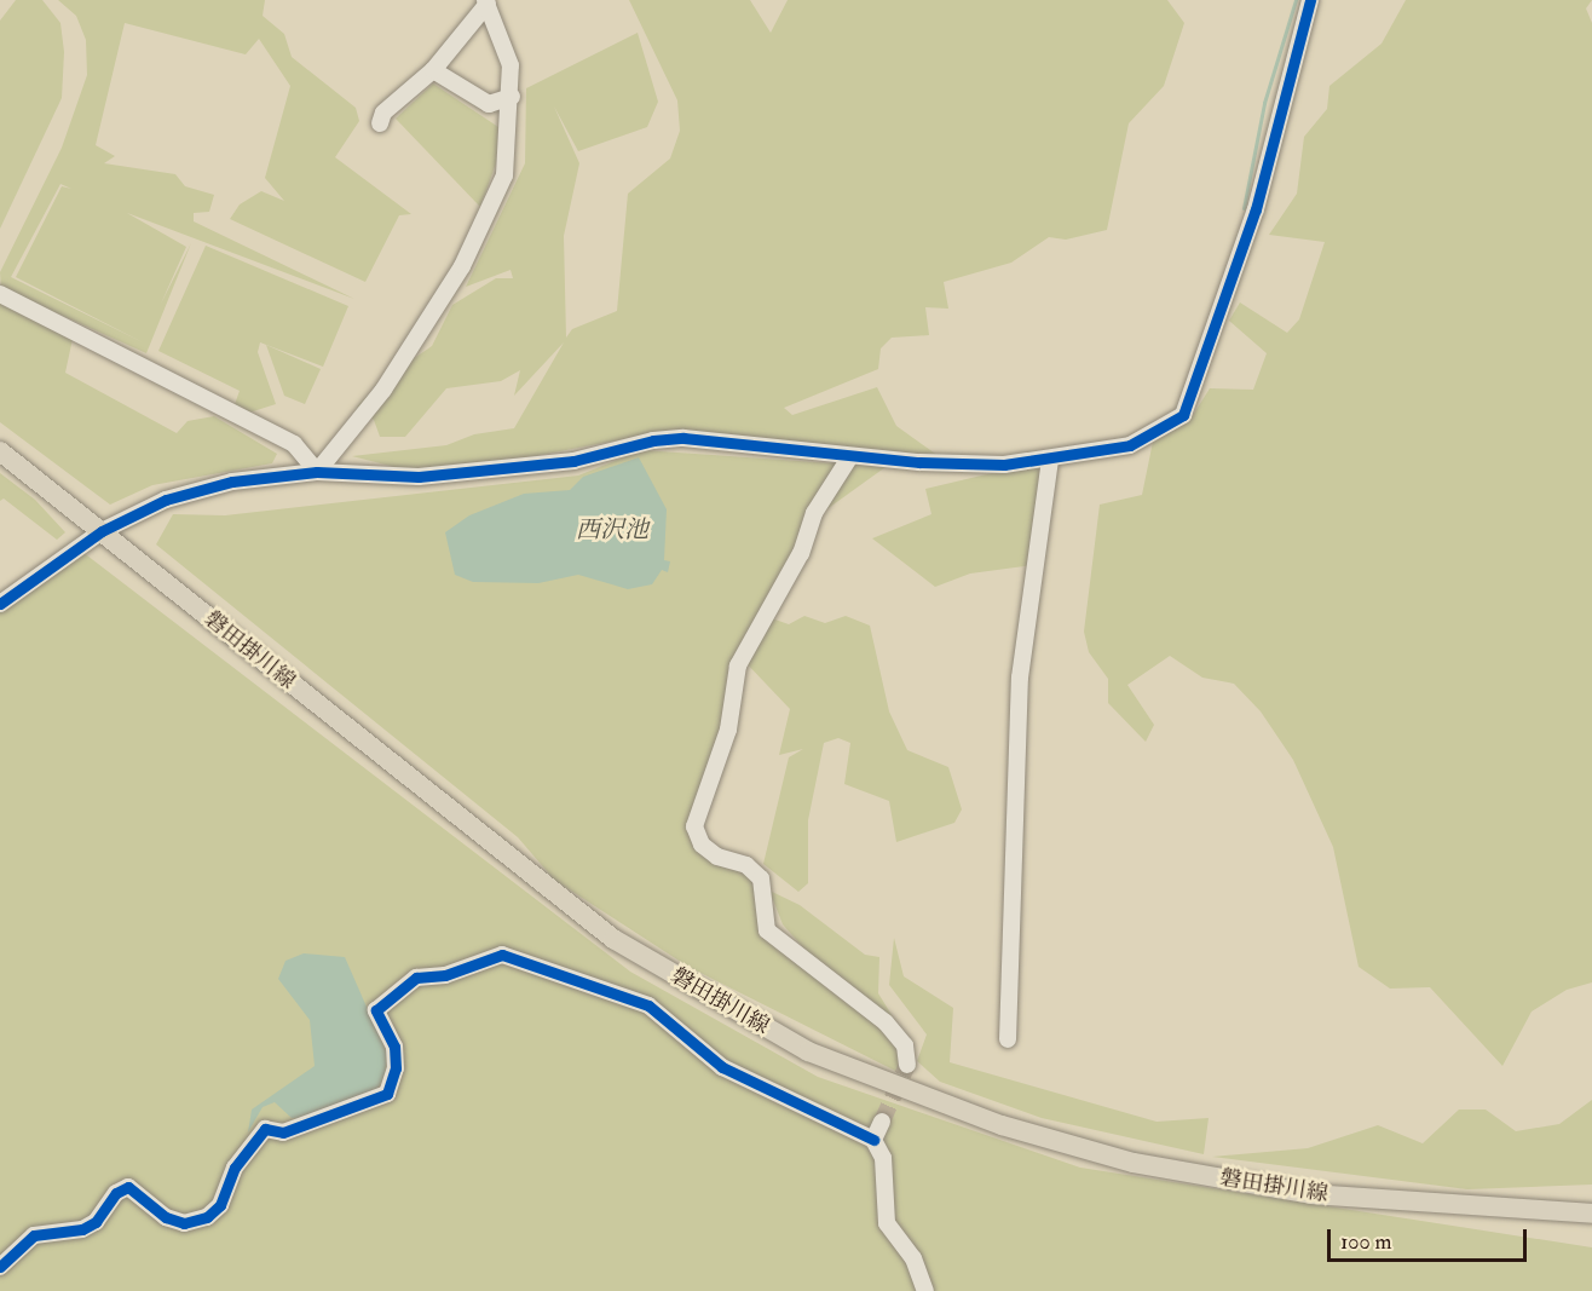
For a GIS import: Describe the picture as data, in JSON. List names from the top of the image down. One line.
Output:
{"streets":{"main road":["磐田掛川線"]},"water":["西沢池"],"scale_bar":"100 m"}
